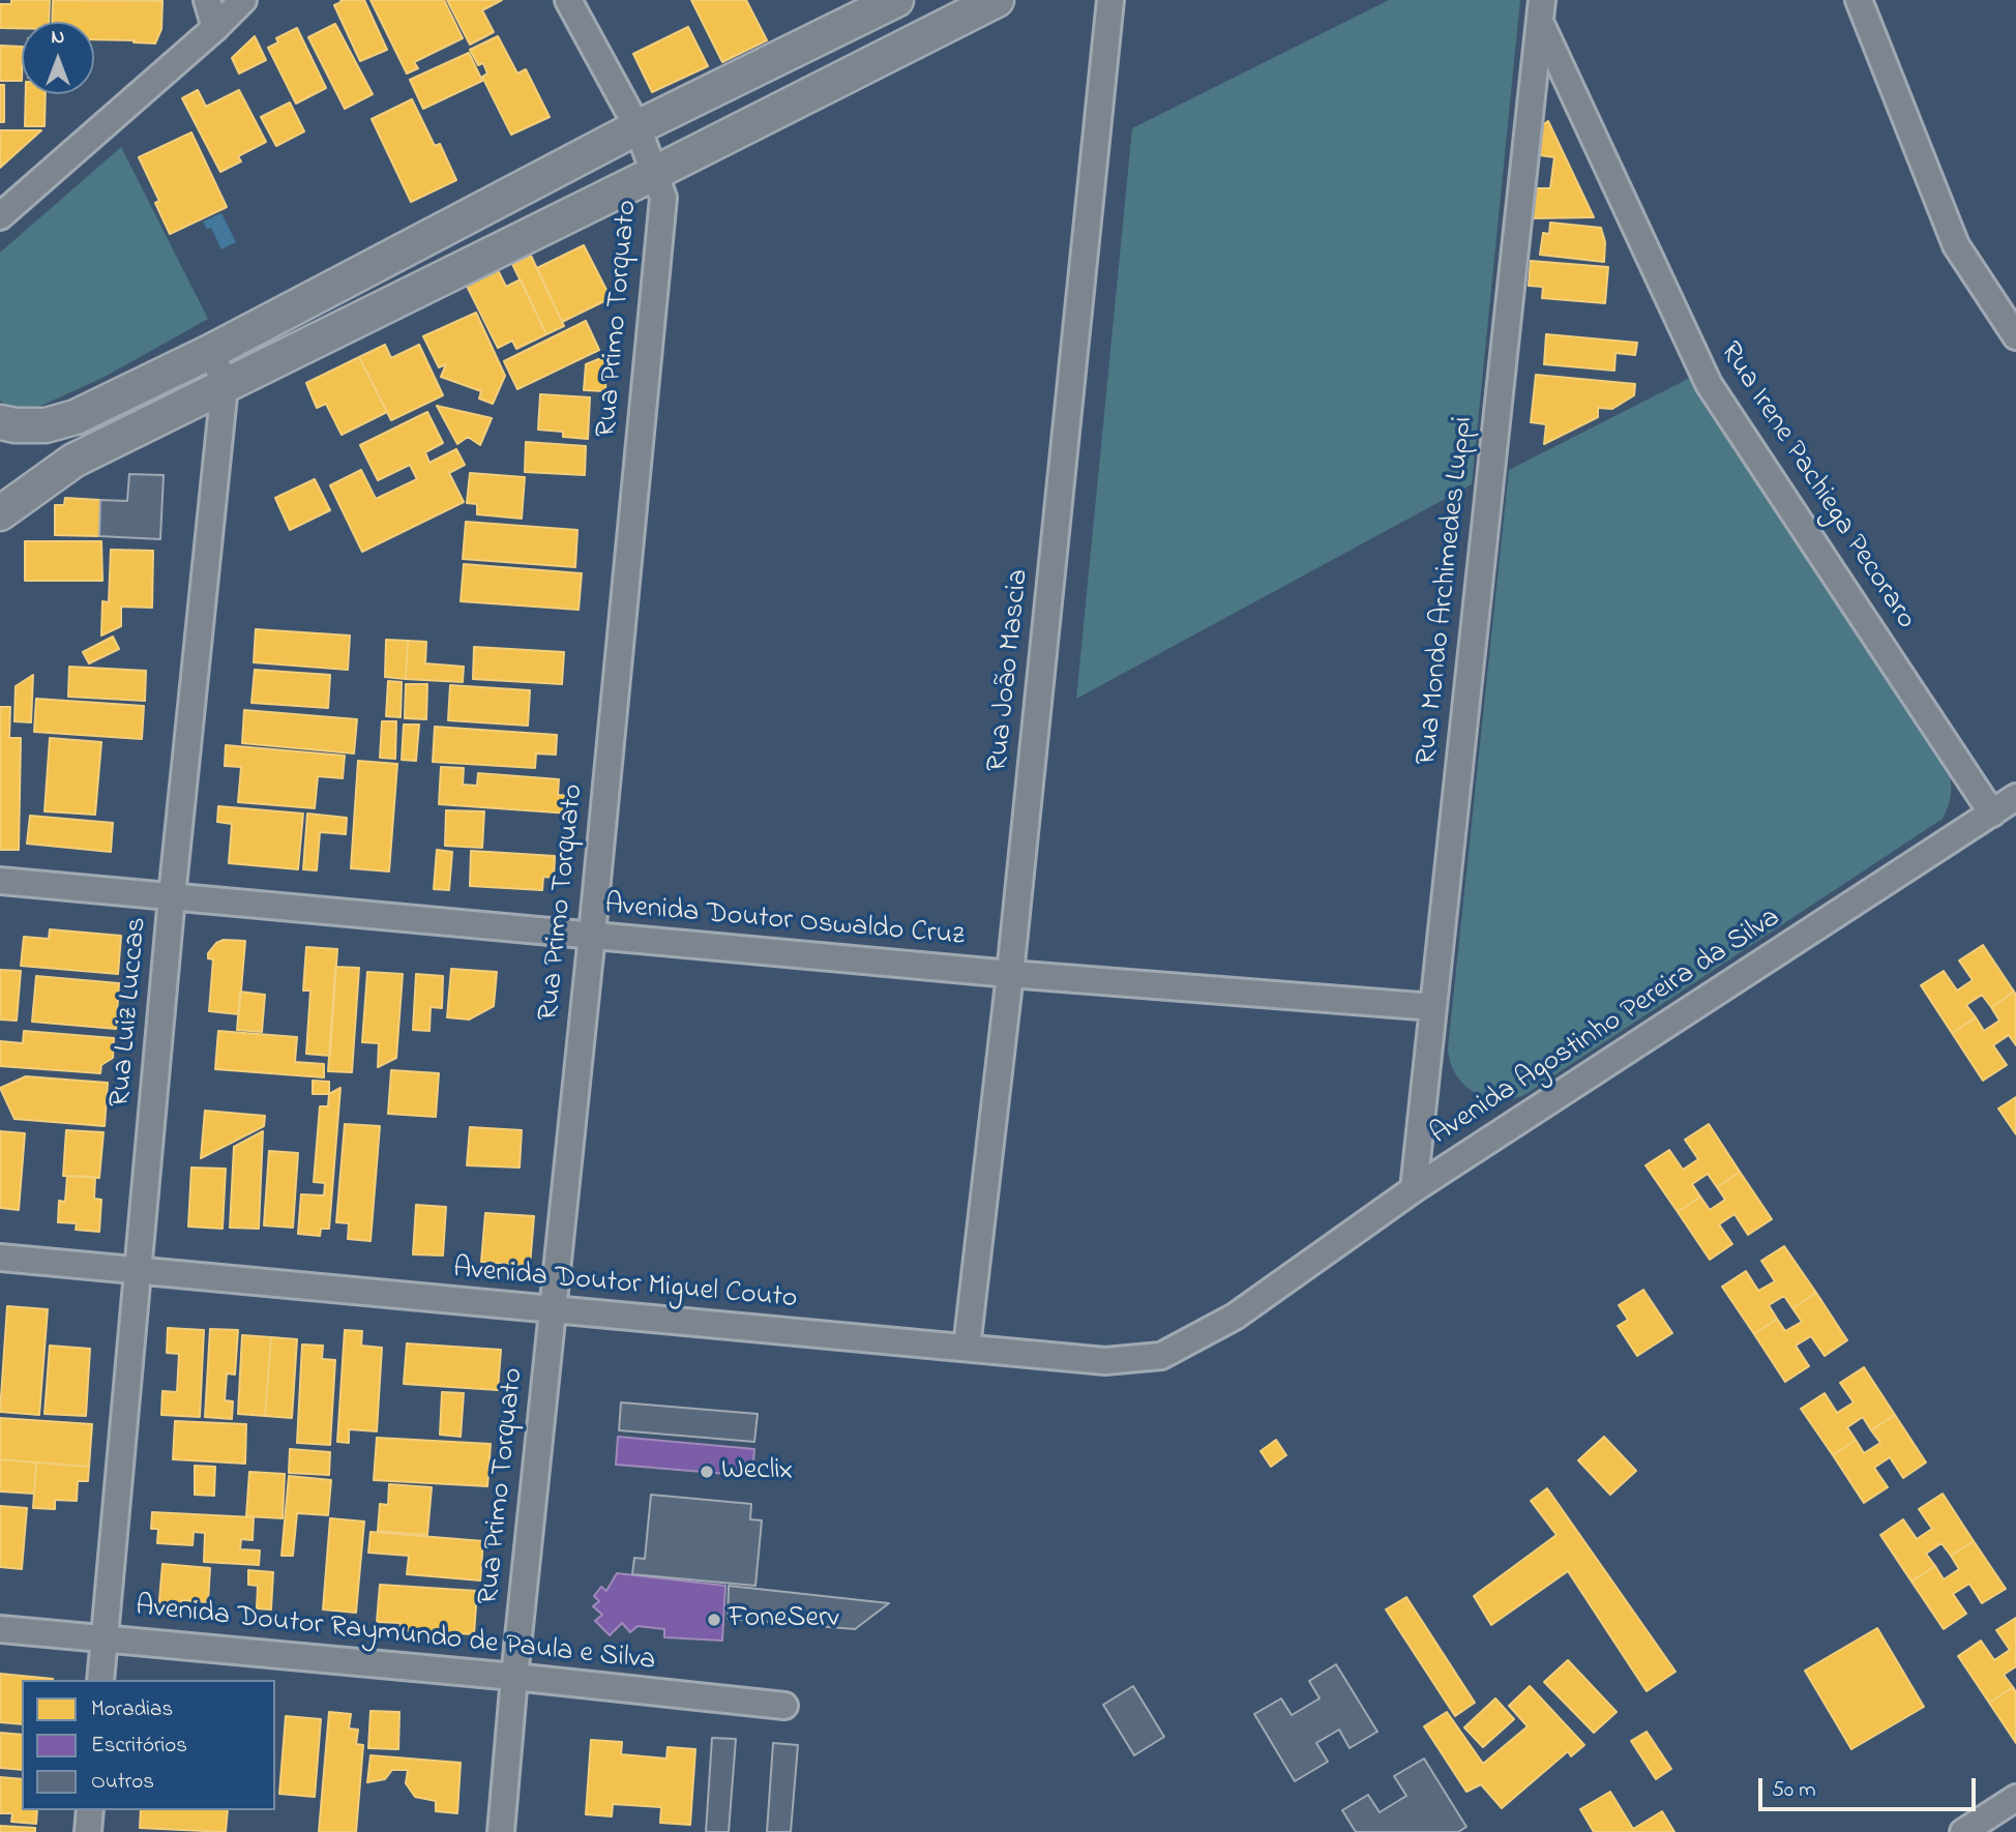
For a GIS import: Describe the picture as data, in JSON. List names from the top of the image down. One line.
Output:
{"streets":{"street":["Rua Primo Torquato","Rua Irene Pachiega Pecoraro","Rua Mondo Archimedes Luppi","Rua João Mascia","Avenida Doutor Oswaldo Cruz","Rua Luiz Luccas","Avenida Agostinho Pereira da Silva","Avenida Doutor Miguel Couto","Avenida Doutor Raymundo de Paula e Silva"]},"crossings":[["Rua Primo Torquato","Avenida Doutor Oswaldo Cruz"],["Rua Primo Torquato","Avenida Doutor Miguel Couto"],["Rua Primo Torquato","Avenida Doutor Raymundo de Paula e Silva"],["Rua Irene Pachiega Pecoraro","Rua Mondo Archimedes Luppi"],["Rua Irene Pachiega Pecoraro","Avenida Agostinho Pereira da Silva"],["Rua Mondo Archimedes Luppi","Avenida Doutor Oswaldo Cruz"],["Rua Mondo Archimedes Luppi","Avenida Agostinho Pereira da Silva"],["Rua João Mascia","Avenida Doutor Oswaldo Cruz"],["Rua João Mascia","Avenida Doutor Miguel Couto"],["Avenida Doutor Oswaldo Cruz","Rua Luiz Luccas"],["Rua Luiz Luccas","Avenida Doutor Miguel Couto"],["Rua Luiz Luccas","Avenida Doutor Raymundo de Paula e Silva"],["Avenida Agostinho Pereira da Silva","Avenida Doutor Miguel Couto"]],"places":["Weclix","FoneServ"],"legend":["Moradias","Escritórios","Outros"],"scale_bar":"50 m","north":"top"}
